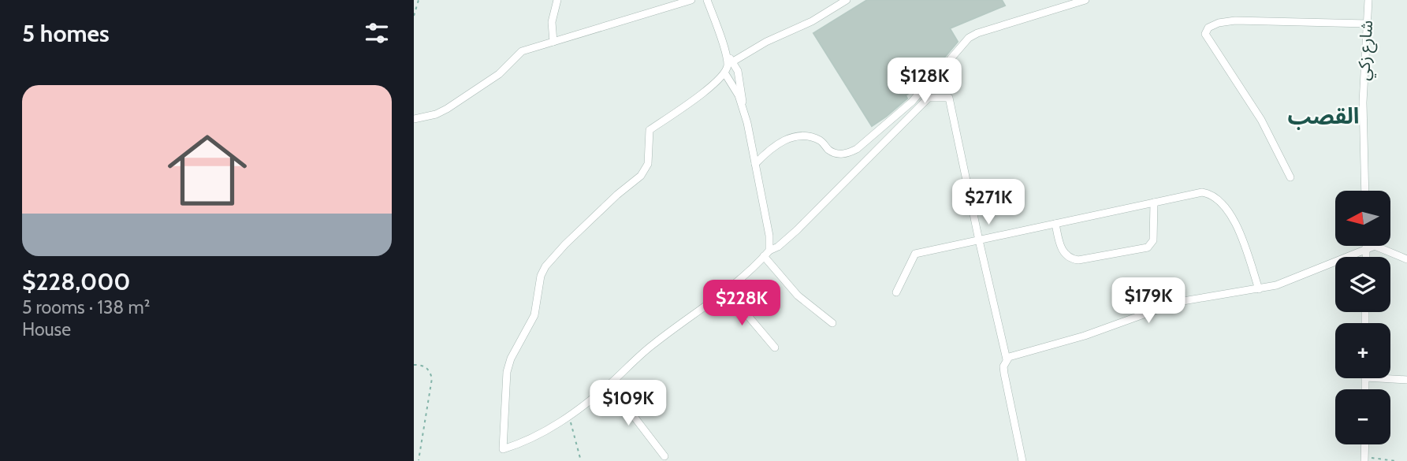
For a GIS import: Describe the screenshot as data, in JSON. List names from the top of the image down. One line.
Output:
{"streets":{"street":["شارع زكي"]},"districts":["القصب"],"north":"left","page":{"heading":"5 homes","price":["$128K","$271K","$179K","$228K","$109K"],"list":[{"name":"$228,000","note":"5 rooms · 138 m² · House"}],"map_buttons":["+","−"]}}
